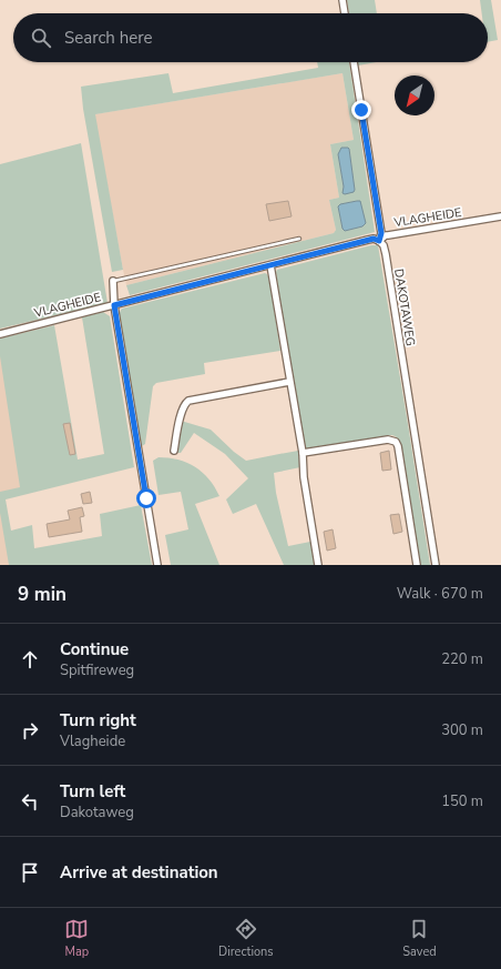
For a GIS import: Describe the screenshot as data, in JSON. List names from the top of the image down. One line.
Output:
{"streets":{"street":["VLAGHEIDE","DAKOTAWEG"]},"crossings":[["VLAGHEIDE","DAKOTAWEG"]],"north":"bottom left","page":{"search":"Search here","heading":["9 min","Walk · 670 m"],"list":[["Continue","Spitfireweg","220 m"],["Turn right","Vlagheide","300 m"],["Turn left","Dakotaweg","150 m"],"Arrive at destination"],"nav":["Map","Directions","Saved"]}}
